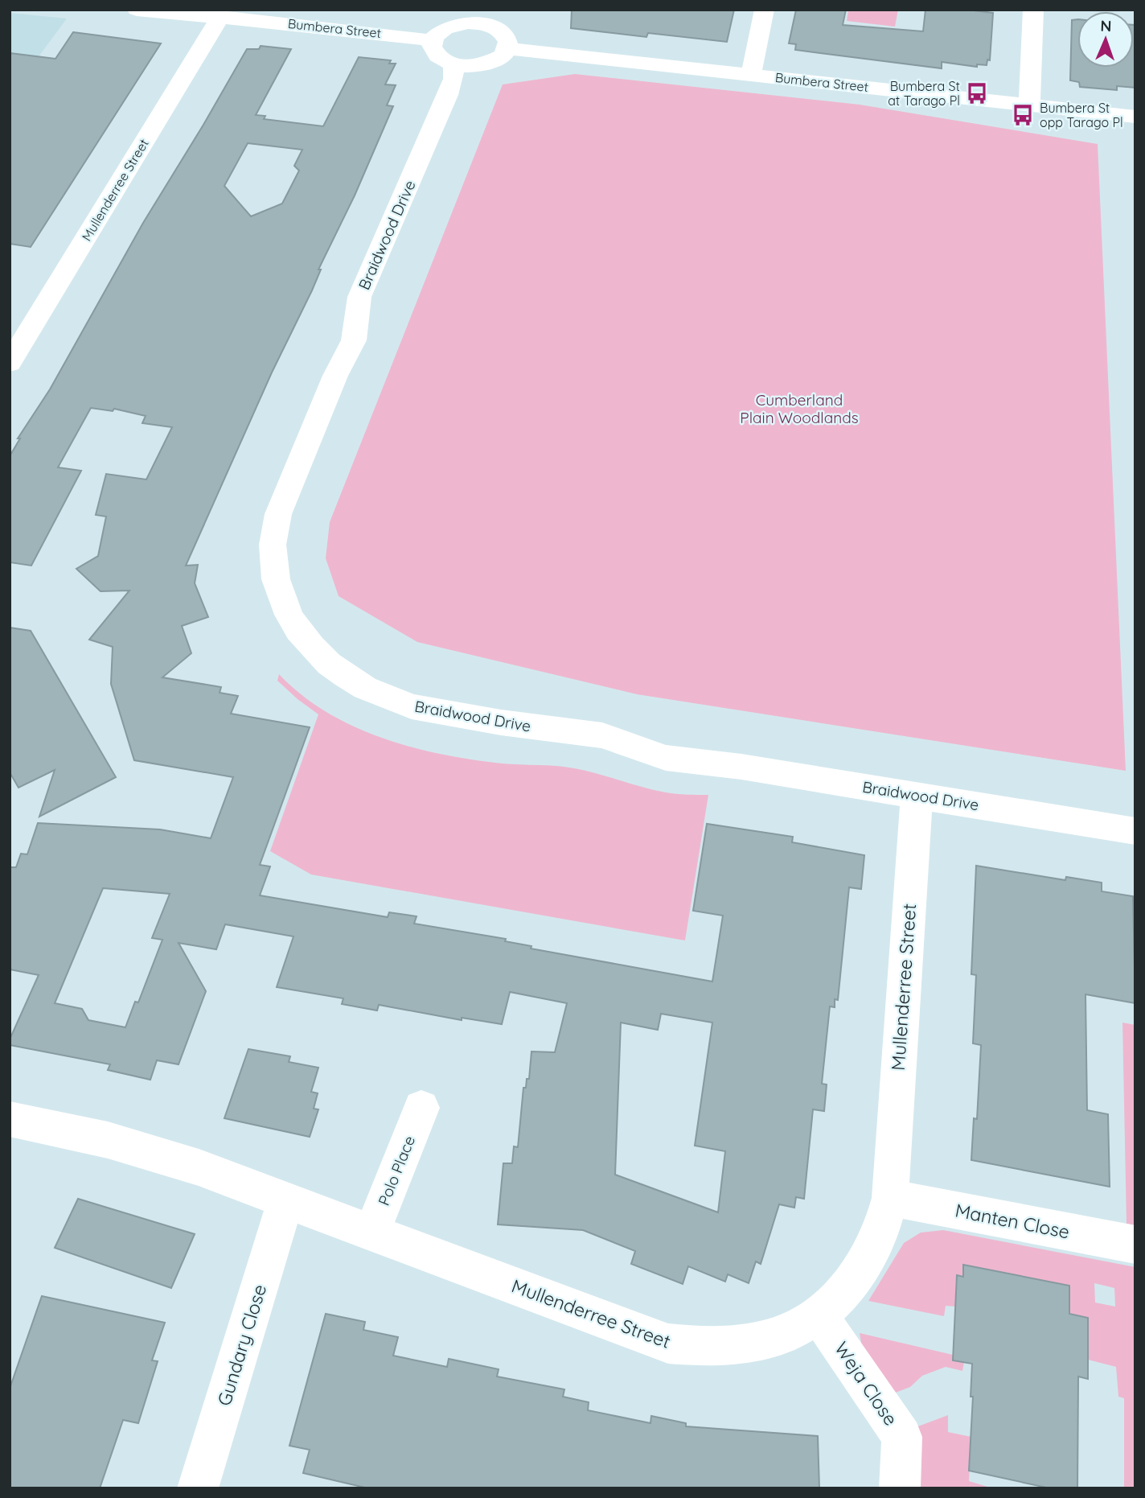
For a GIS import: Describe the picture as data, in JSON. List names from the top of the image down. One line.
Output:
{"streets":{"street":["Bumbera Street","Mullenderree Street","Braidwood Drive","Polo Place","Manten Close","Gundary Close","Weja Close"]},"crossings":[["Bumbera Street","Mullenderree Street"],["Bumbera Street","Braidwood Drive"],["Mullenderree Street","Braidwood Drive"],["Mullenderree Street","Polo Place"],["Mullenderree Street","Manten Close"],["Mullenderree Street","Gundary Close"],["Mullenderree Street","Weja Close"]],"parks":["Cumberland Plain Woodlands"],"places":{"bus stop":["Bumbera St at Tarago Pl","Bumbera St opp Tarago Pl"]},"north":"top"}
